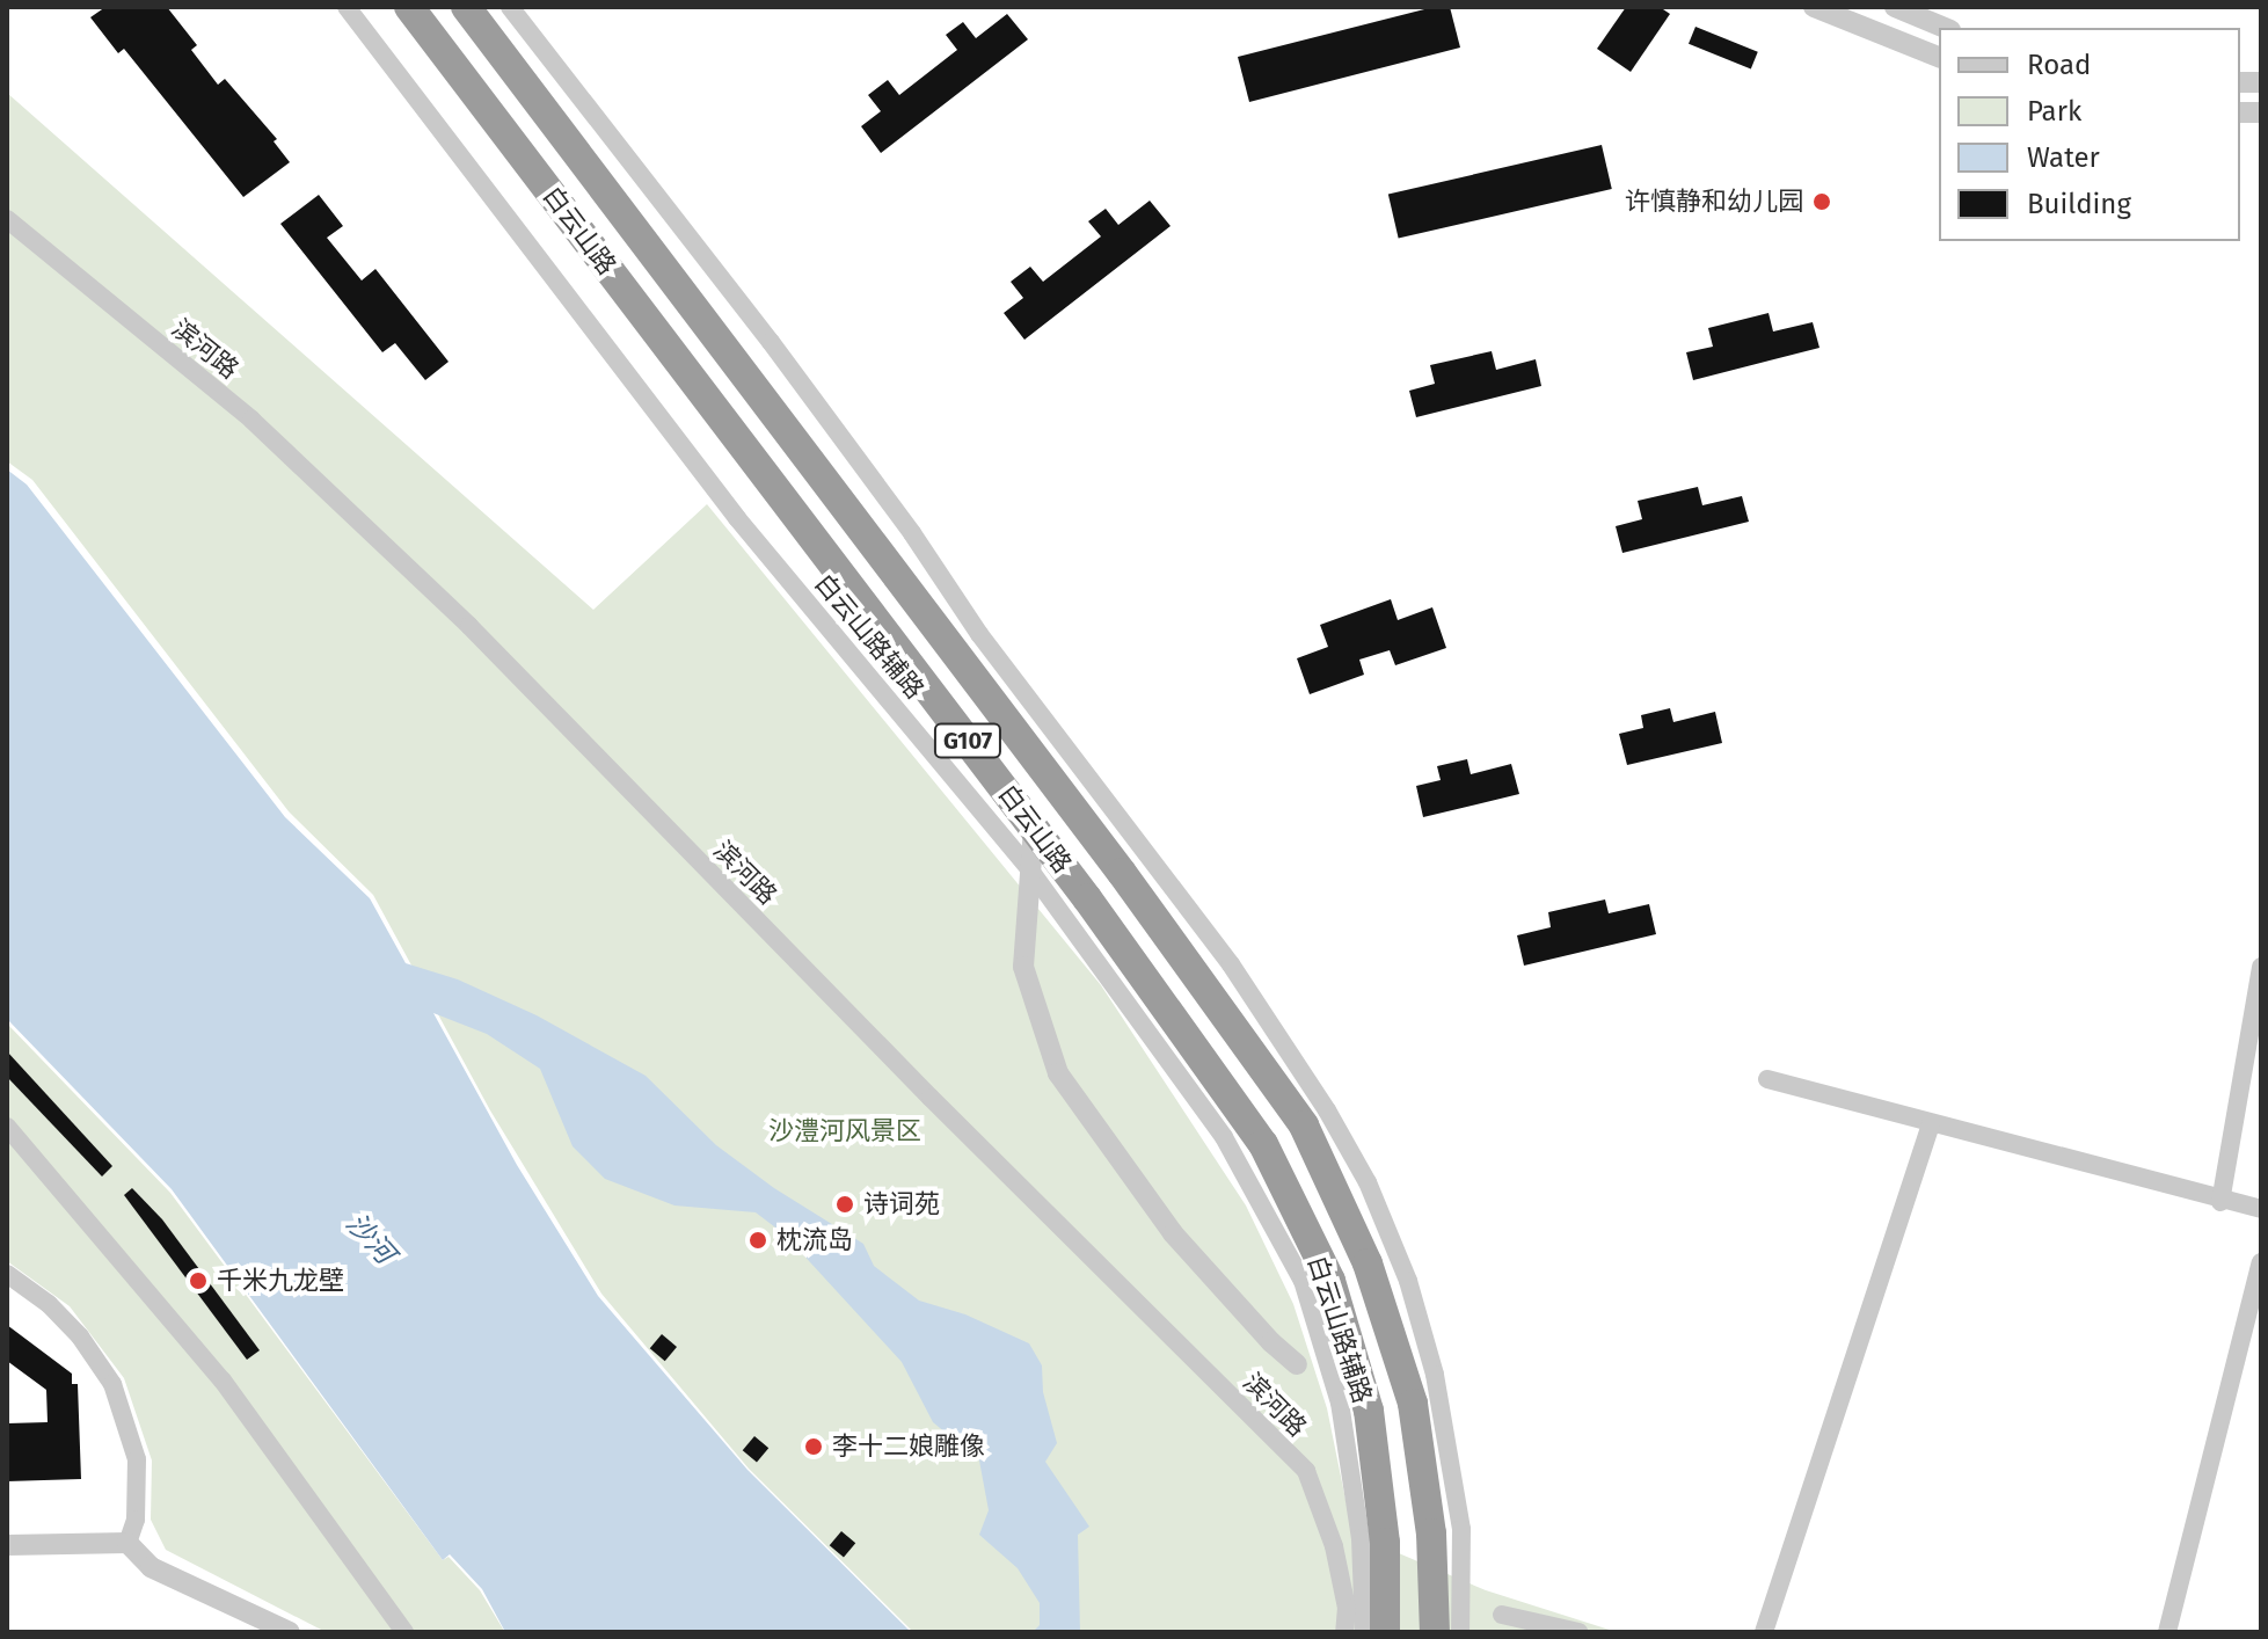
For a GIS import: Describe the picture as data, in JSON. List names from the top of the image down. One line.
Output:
{"streets":{"highway":["白云山路","G107"],"street":["滨河路","白云山路辅路"]},"crossings":[["白云山路","白云山路辅路"],["白云山路","G107"],["白云山路辅路","G107"]],"water":["沙河"],"parks":["沙澧河风景区"],"places":["许慎静和幼儿园","诗词苑","枕流岛","千米九龙壁","李十二娘雕像"],"legend":["Road","Park","Water","Building"]}
